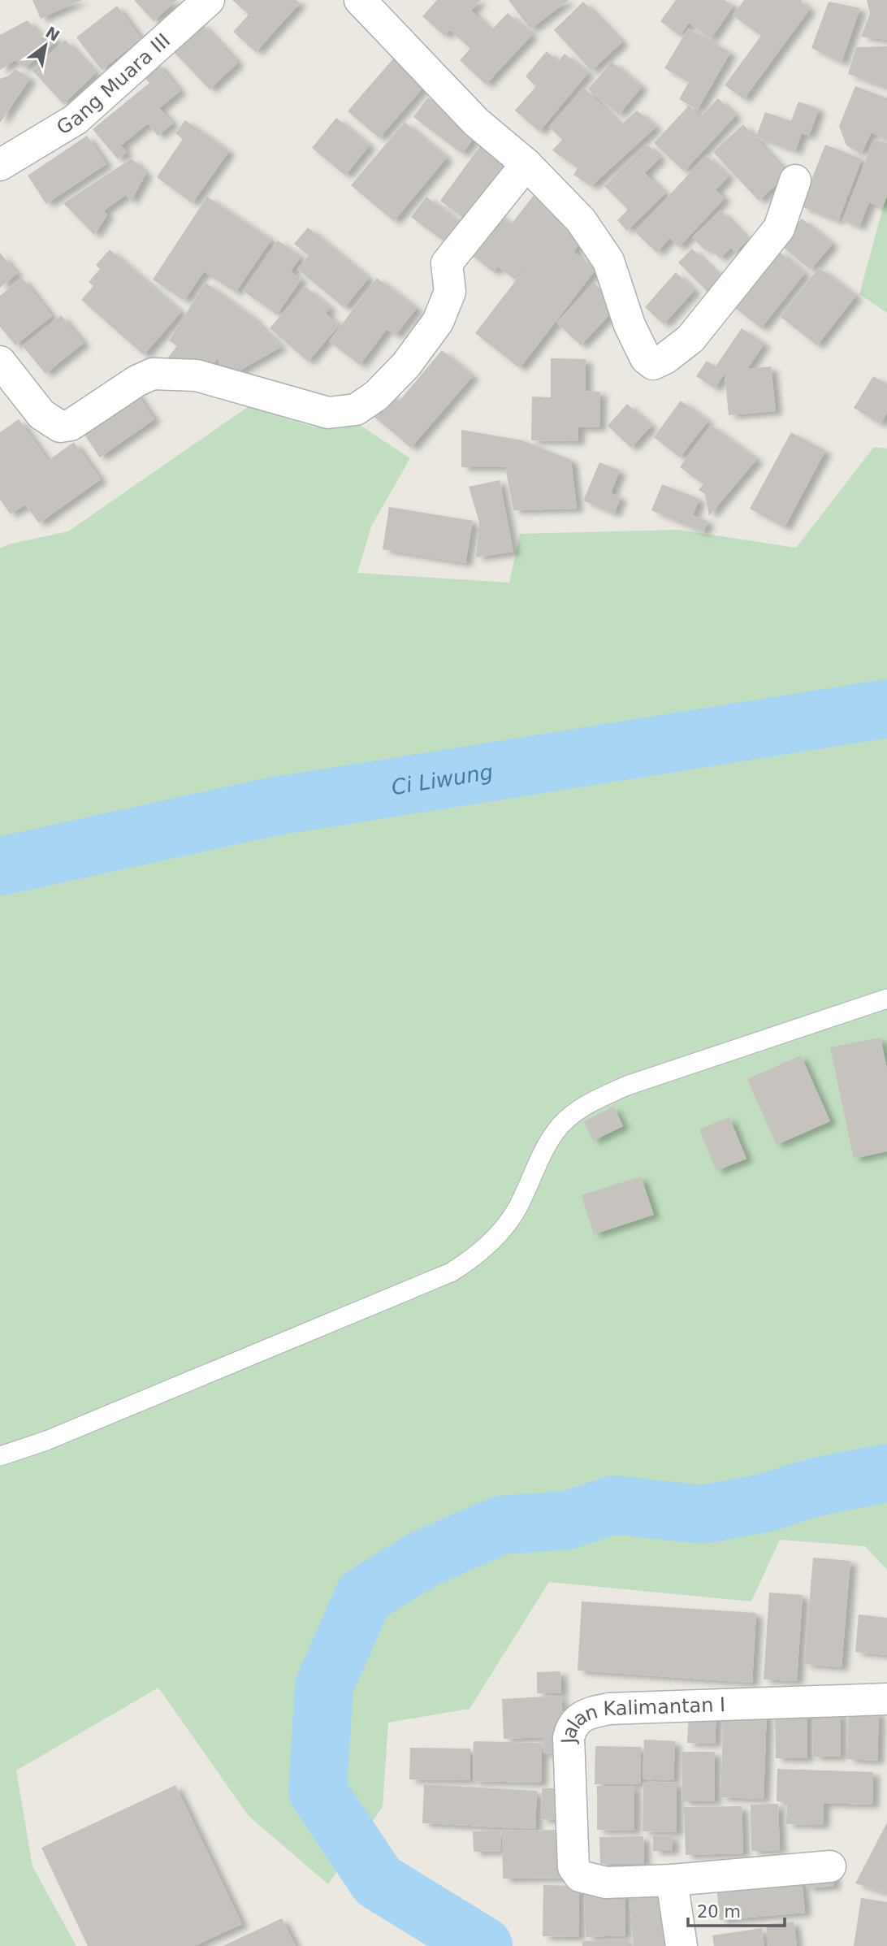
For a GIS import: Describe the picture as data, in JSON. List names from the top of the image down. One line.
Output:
{"streets":{"street":["Gang Muara III","Jalan Kalimantan I"]},"water":["Ci Liwung"],"scale_bar":"20 m","north":"top right"}
